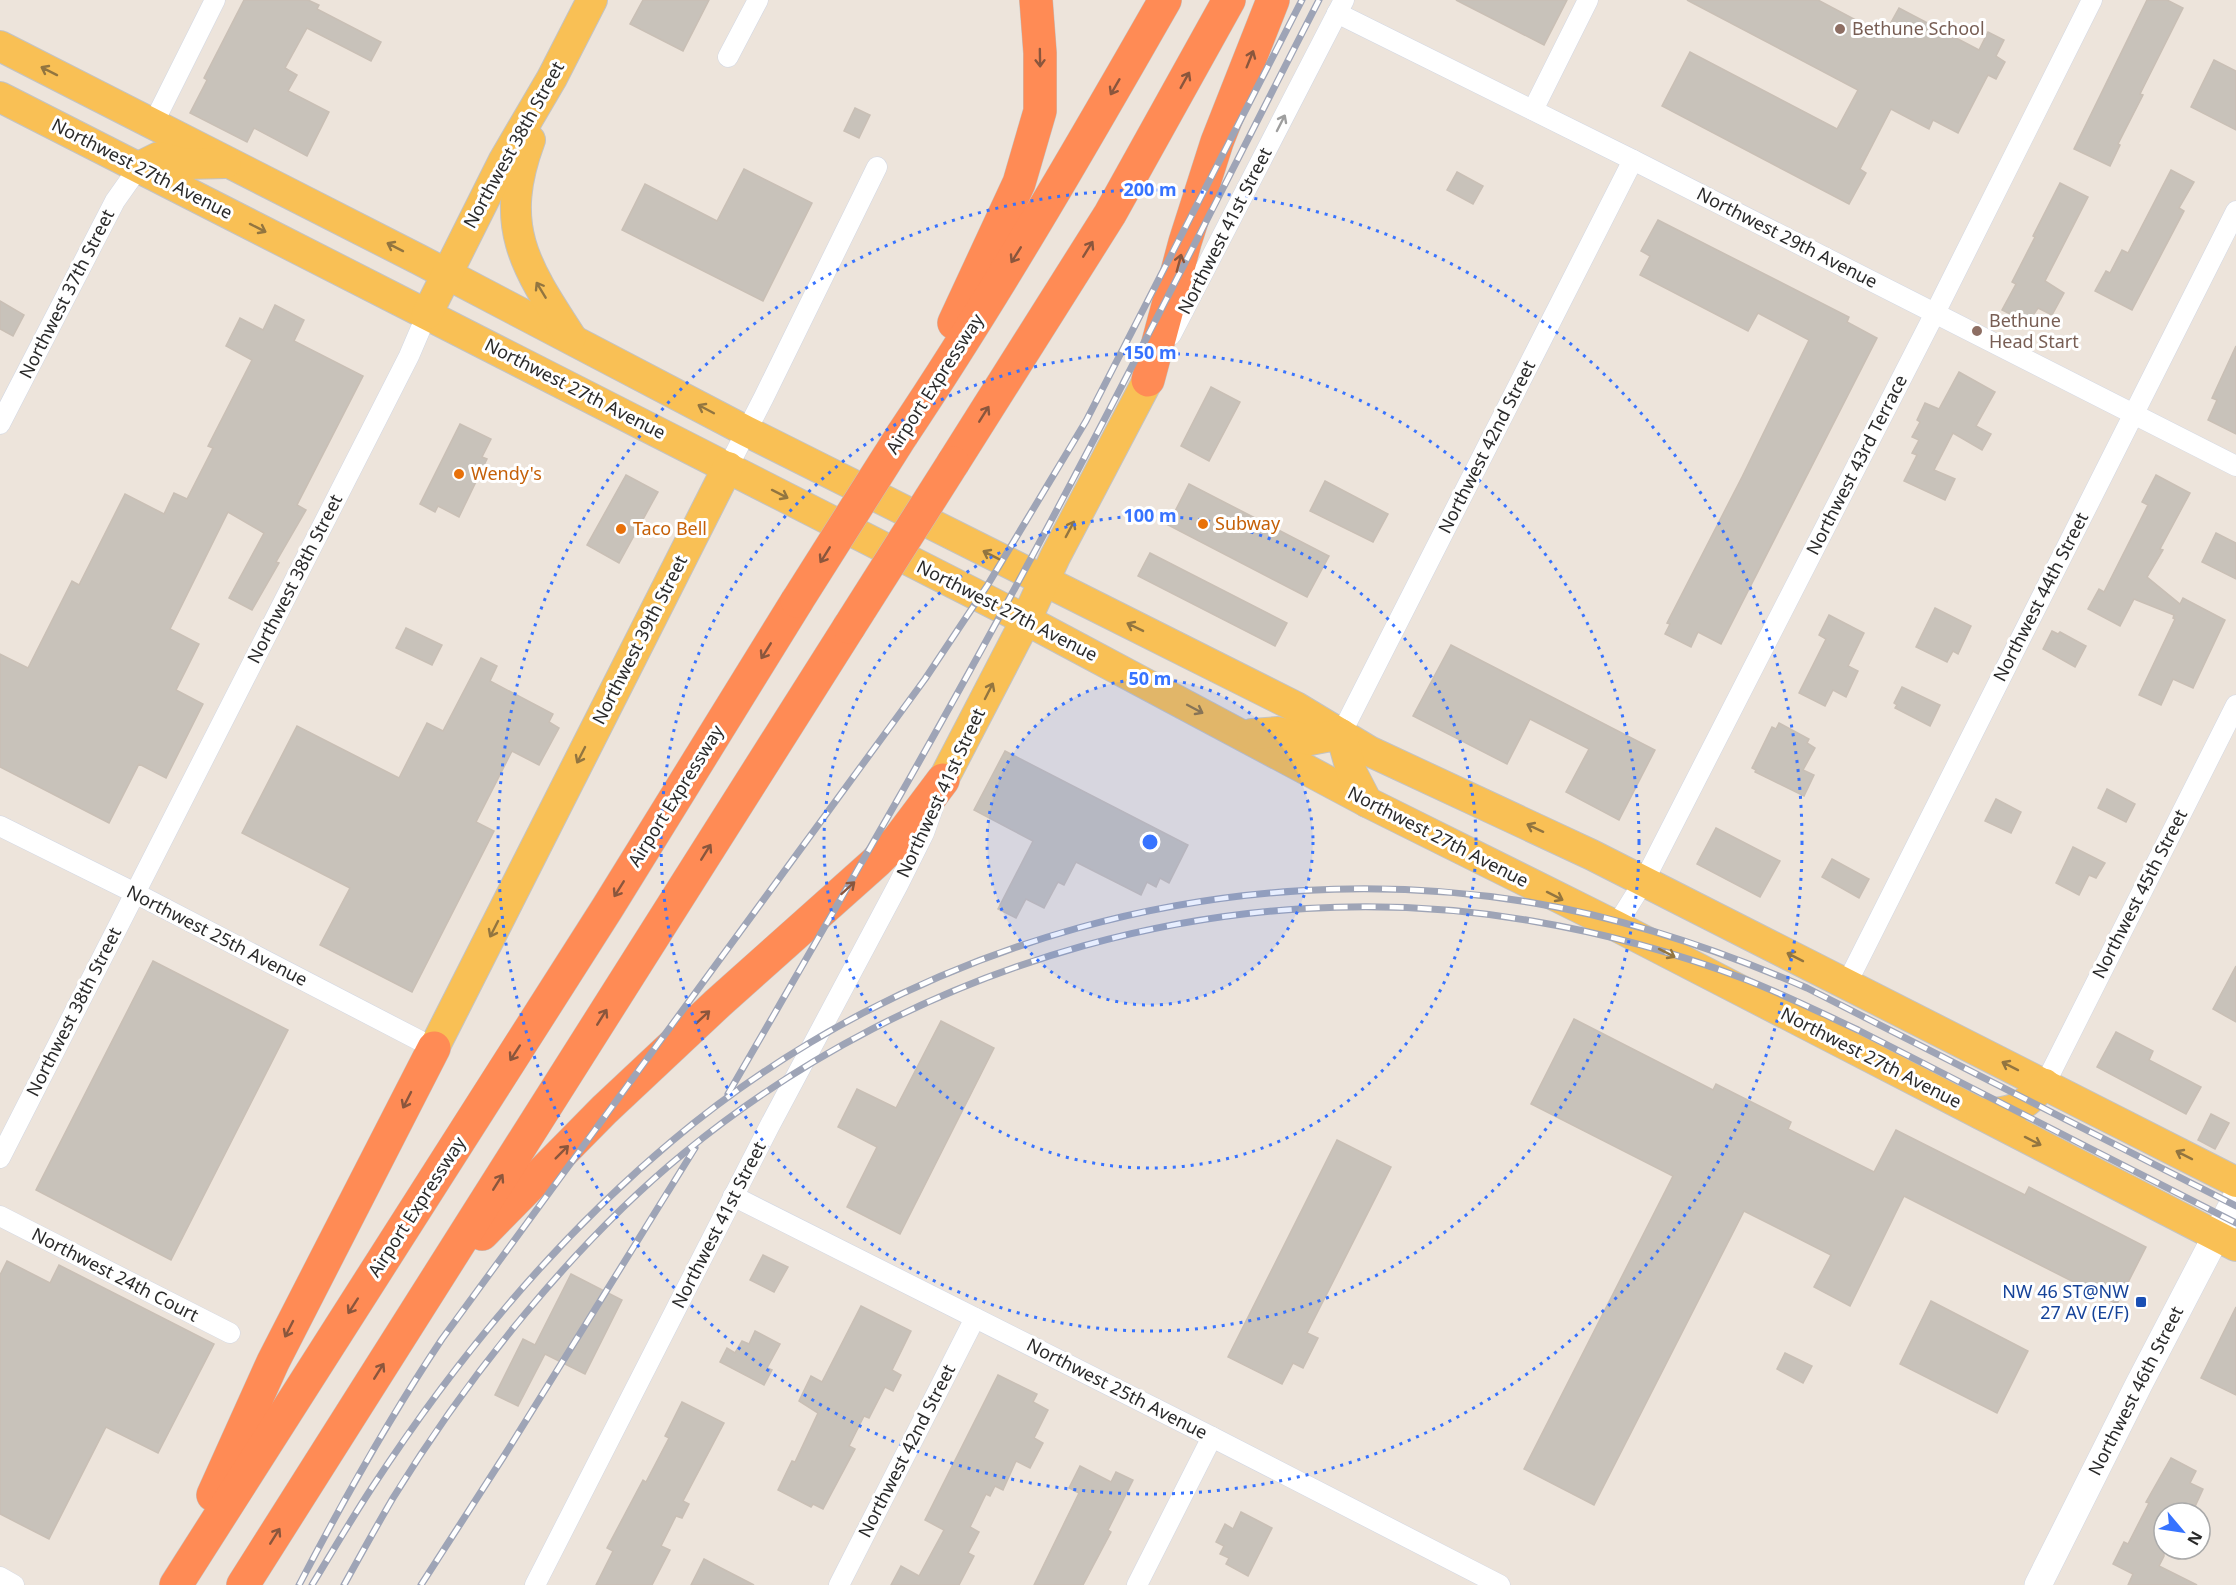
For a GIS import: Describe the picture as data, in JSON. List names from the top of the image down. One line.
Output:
{"streets":{"highway":["Airport Expressway"],"main road":["Northwest 38th Street","Northwest 27th Avenue","Northwest 41st Street","Northwest 39th Street"],"street":["Northwest 29th Avenue","Northwest 37th Street","Northwest 42nd Street","Northwest 43rd Terrace","Northwest 44th Street","Northwest 45th Street","Northwest 25th Avenue","Northwest 24th Court","Northwest 46th Street"]},"crossings":[["Northwest 38th Street","Northwest 27th Avenue"],["Northwest 38th Street","Northwest 25th Avenue"],["Northwest 27th Avenue","Northwest 41st Street"],["Northwest 27th Avenue","Northwest 37th Street"],["Northwest 27th Avenue","Northwest 43rd Terrace"],["Northwest 27th Avenue","Northwest 39th Street"],["Northwest 27th Avenue","Northwest 46th Street"],["Northwest 41st Street","Northwest 29th Avenue"],["Northwest 41st Street","Northwest 25th Avenue"],["Northwest 29th Avenue","Northwest 42nd Street"],["Northwest 29th Avenue","Northwest 43rd Terrace"],["Northwest 29th Avenue","Northwest 44th Street"],["Northwest 42nd Street","Northwest 25th Avenue"],["Northwest 39th Street","Northwest 25th Avenue"]],"one_way":["Northwest 41st Street","Northwest 39th Street"],"places":{"other":["Bethune School","Bethune Head Start","Wendy's","Subway","Taco Bell"],"transit":["NW 46 ST@NW 27 AV (E/F)"]},"north":"bottom right","rings":["200 m","150 m","100 m","50 m"]}
